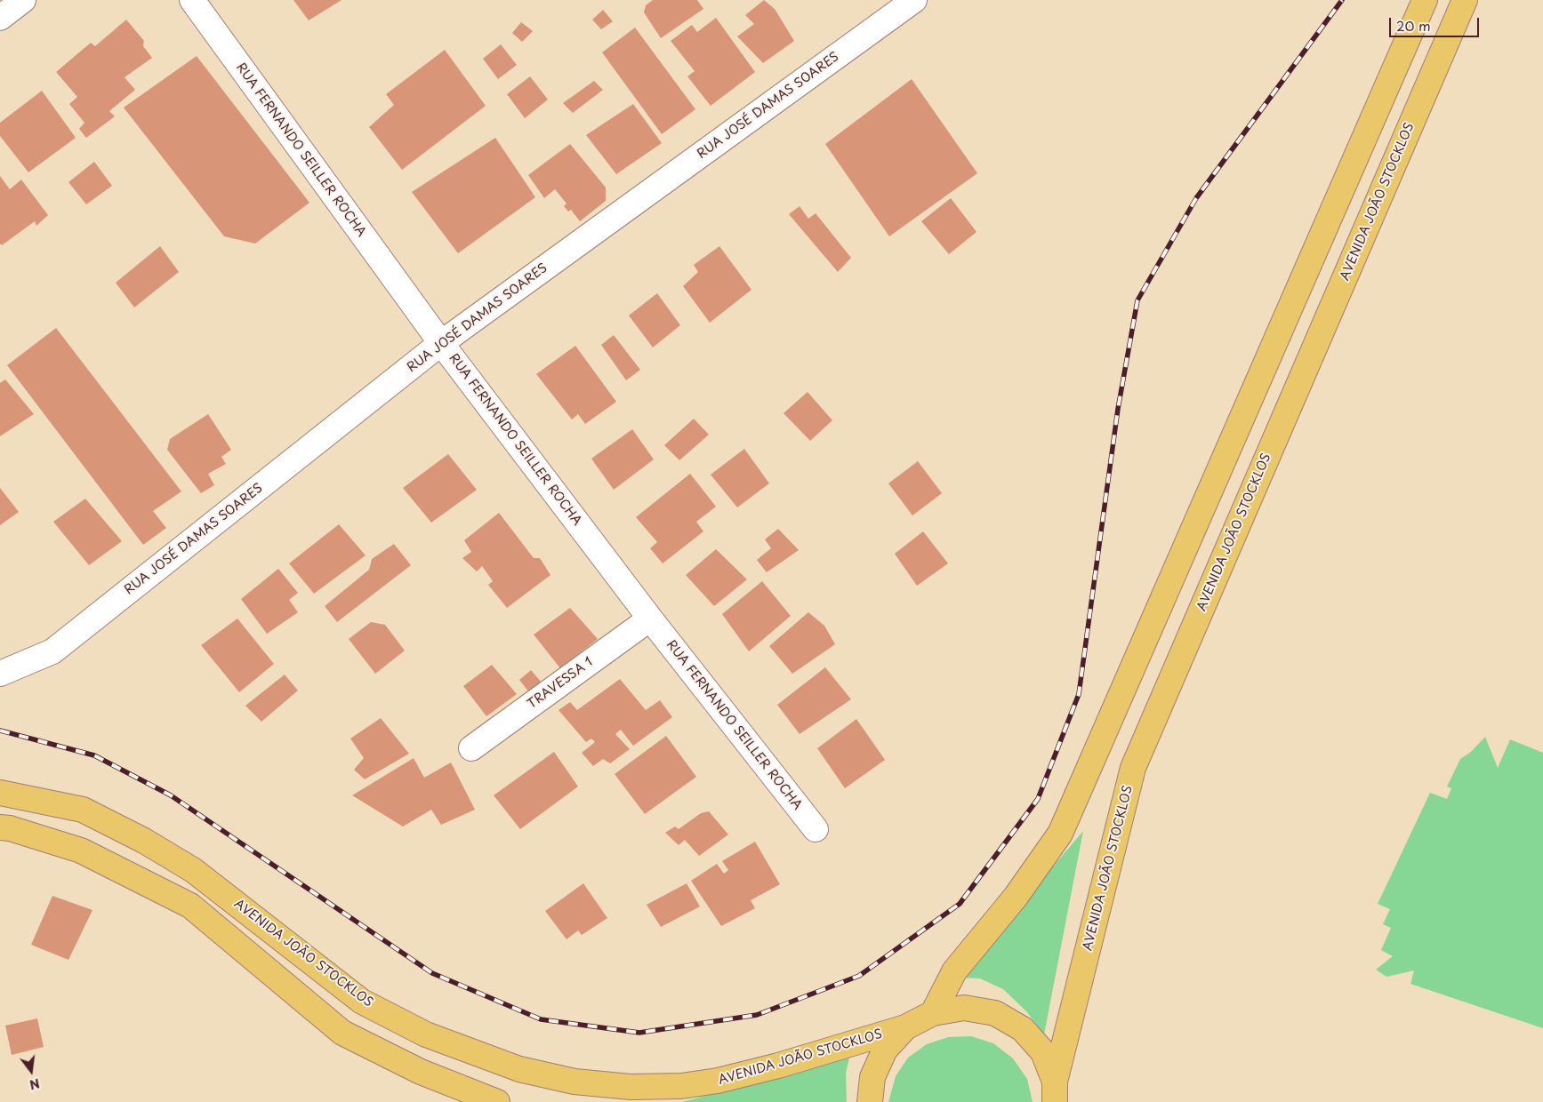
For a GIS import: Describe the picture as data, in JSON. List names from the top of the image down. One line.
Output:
{"streets":{"main road":["AVENIDA JOÃO STOCKLOS"],"street":["RUA JOSÉ DAMAS SOARES","RUA FERNANDO SEILLER ROCHA","TRAVESSA 1"]},"crossings":[["RUA JOSÉ DAMAS SOARES","RUA FERNANDO SEILLER ROCHA"],["RUA FERNANDO SEILLER ROCHA","TRAVESSA 1"]],"scale_bar":"20 m","north":"bottom"}
